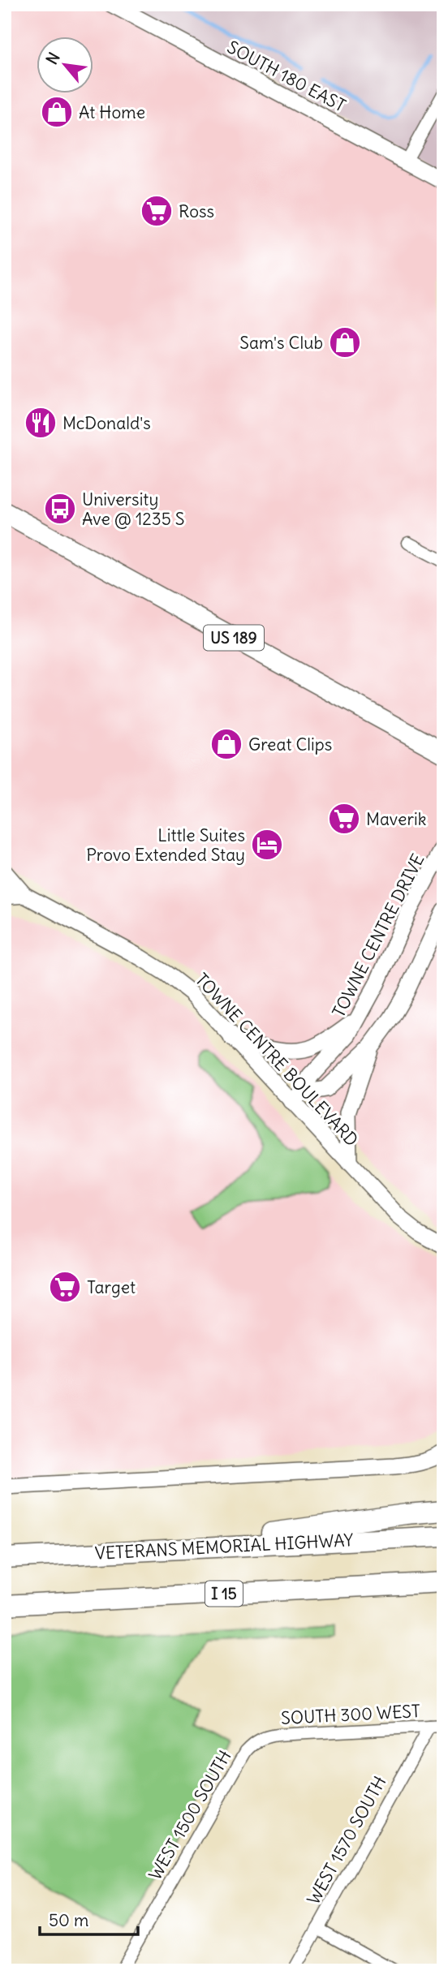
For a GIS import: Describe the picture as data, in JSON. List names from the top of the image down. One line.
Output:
{"streets":{"highway":["US 189","VETERANS MEMORIAL HIGHWAY","I 15"],"street":["SOUTH 180 EAST","TOWNE CENTRE DRIVE","TOWNE CENTRE BOULEVARD","SOUTH 300 WEST","WEST 1500 SOUTH","WEST 1570 SOUTH"]},"crossings":[["TOWNE CENTRE DRIVE","TOWNE CENTRE BOULEVARD"],["SOUTH 300 WEST","WEST 1500 SOUTH"],["SOUTH 300 WEST","WEST 1570 SOUTH"]],"places":{"shop":["At Home","Sam's Club","Great Clips"],"supermarket":["Ross","Maverik","Target"],"restaurant":["McDonald's"],"bus stop":["University Ave @ 1235 S"],"hotel":["Little Suites Provo Extended Stay"]},"scale_bar":"50 m","north":"top left"}
